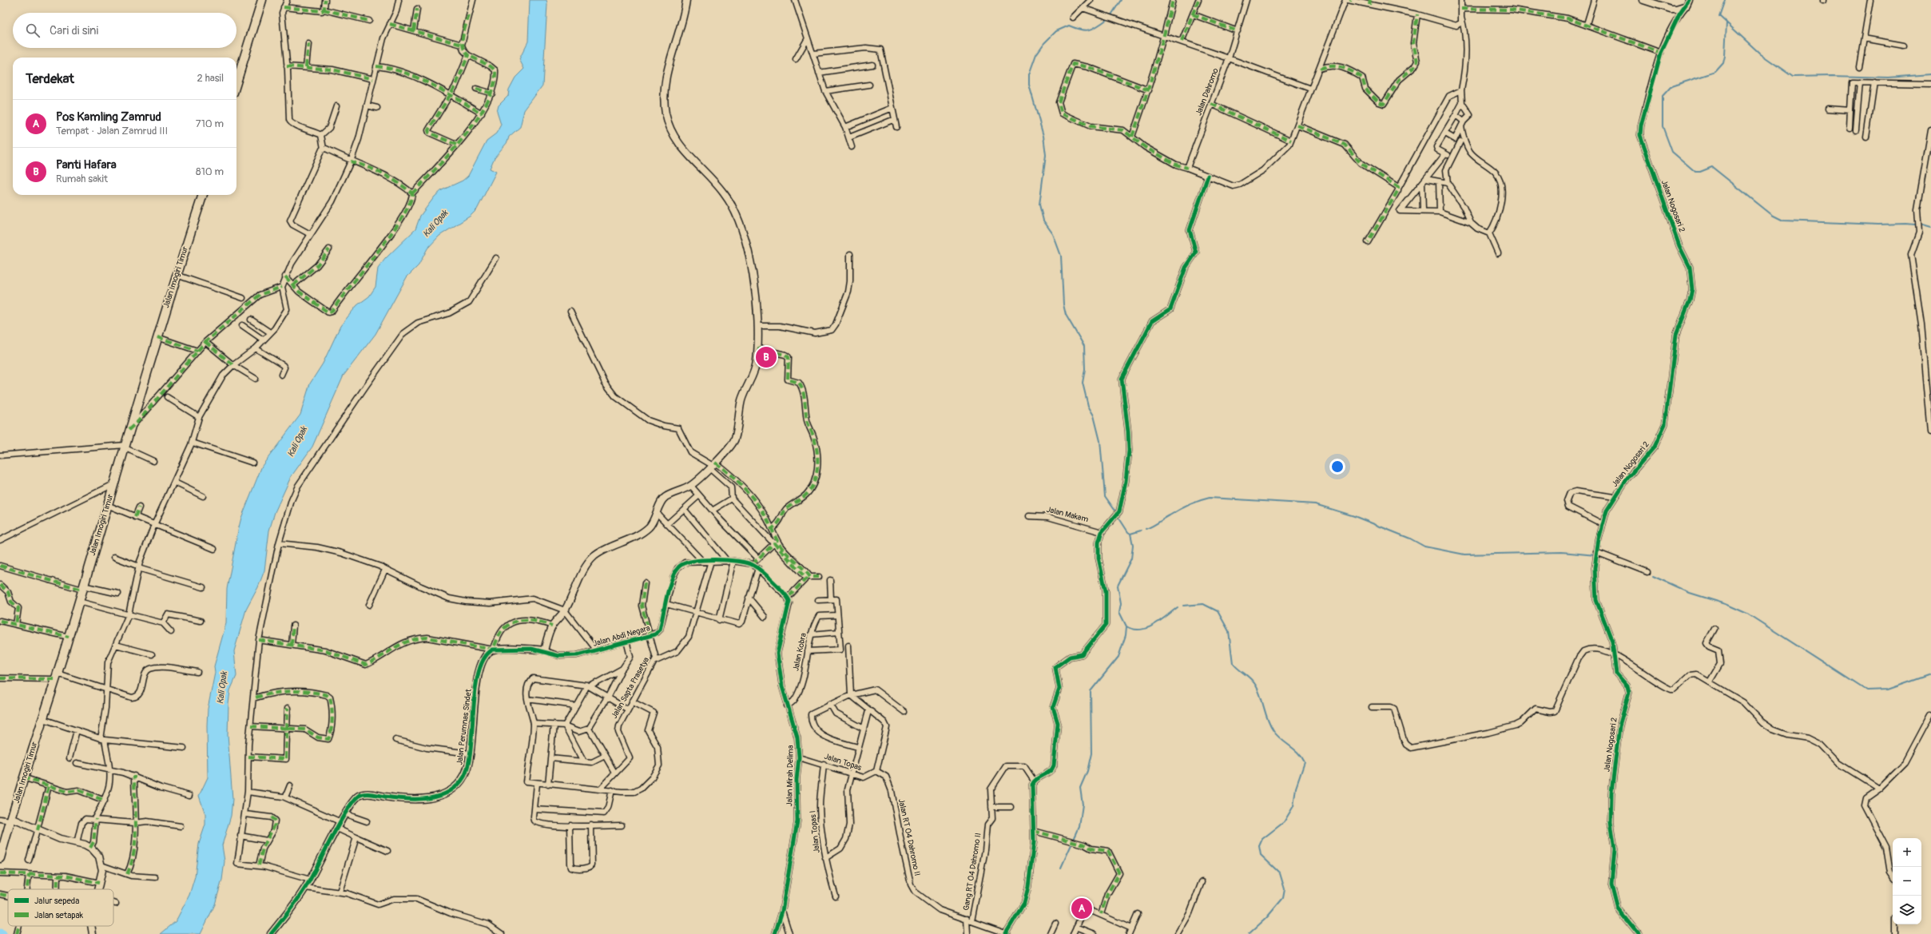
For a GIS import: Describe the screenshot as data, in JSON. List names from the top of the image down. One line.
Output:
{"streets":{"main road":["Jalan Imogiri Timur"],"street":["Jalan Dahromo","Jalan Nogosari 2","Jalan Makam","Jalan Abdi Negara","Jalan Kobra","Jalan Sapta Prasetya","Jalan Perumnas Sindet","Jalan Topas","Jalan Mirah Delima","Jalan Topas I","Jalan RT 04 Dahromo II","Gang RT 04 Dahromo II"]},"crossings":[["Jalan Abdi Negara","Jalan Sapta Prasetya"],["Jalan Kobra","Jalan Mirah Delima"],["Jalan Topas","Jalan Mirah Delima"],["Jalan Topas","Jalan Topas I"],["Jalan Topas","Jalan RT 04 Dahromo II"],["Jalan RT 04 Dahromo II","Gang RT 04 Dahromo II"]],"water":["Kali Opak"],"legend":["Jalur sepeda","Jalan setapak"],"page":{"search":"Cari di sini","heading":["Terdekat","2 hasil"],"list":[{"mark":"A","name":"Pos Kamling Zamrud","note":"Tempat · Jalan Zamrud III","value":"710 m"},{"mark":"B","name":"Panti Hafara","note":"Rumah sakit","value":"810 m"}],"pins":["B","A"],"map_buttons":["+","−"]}}
